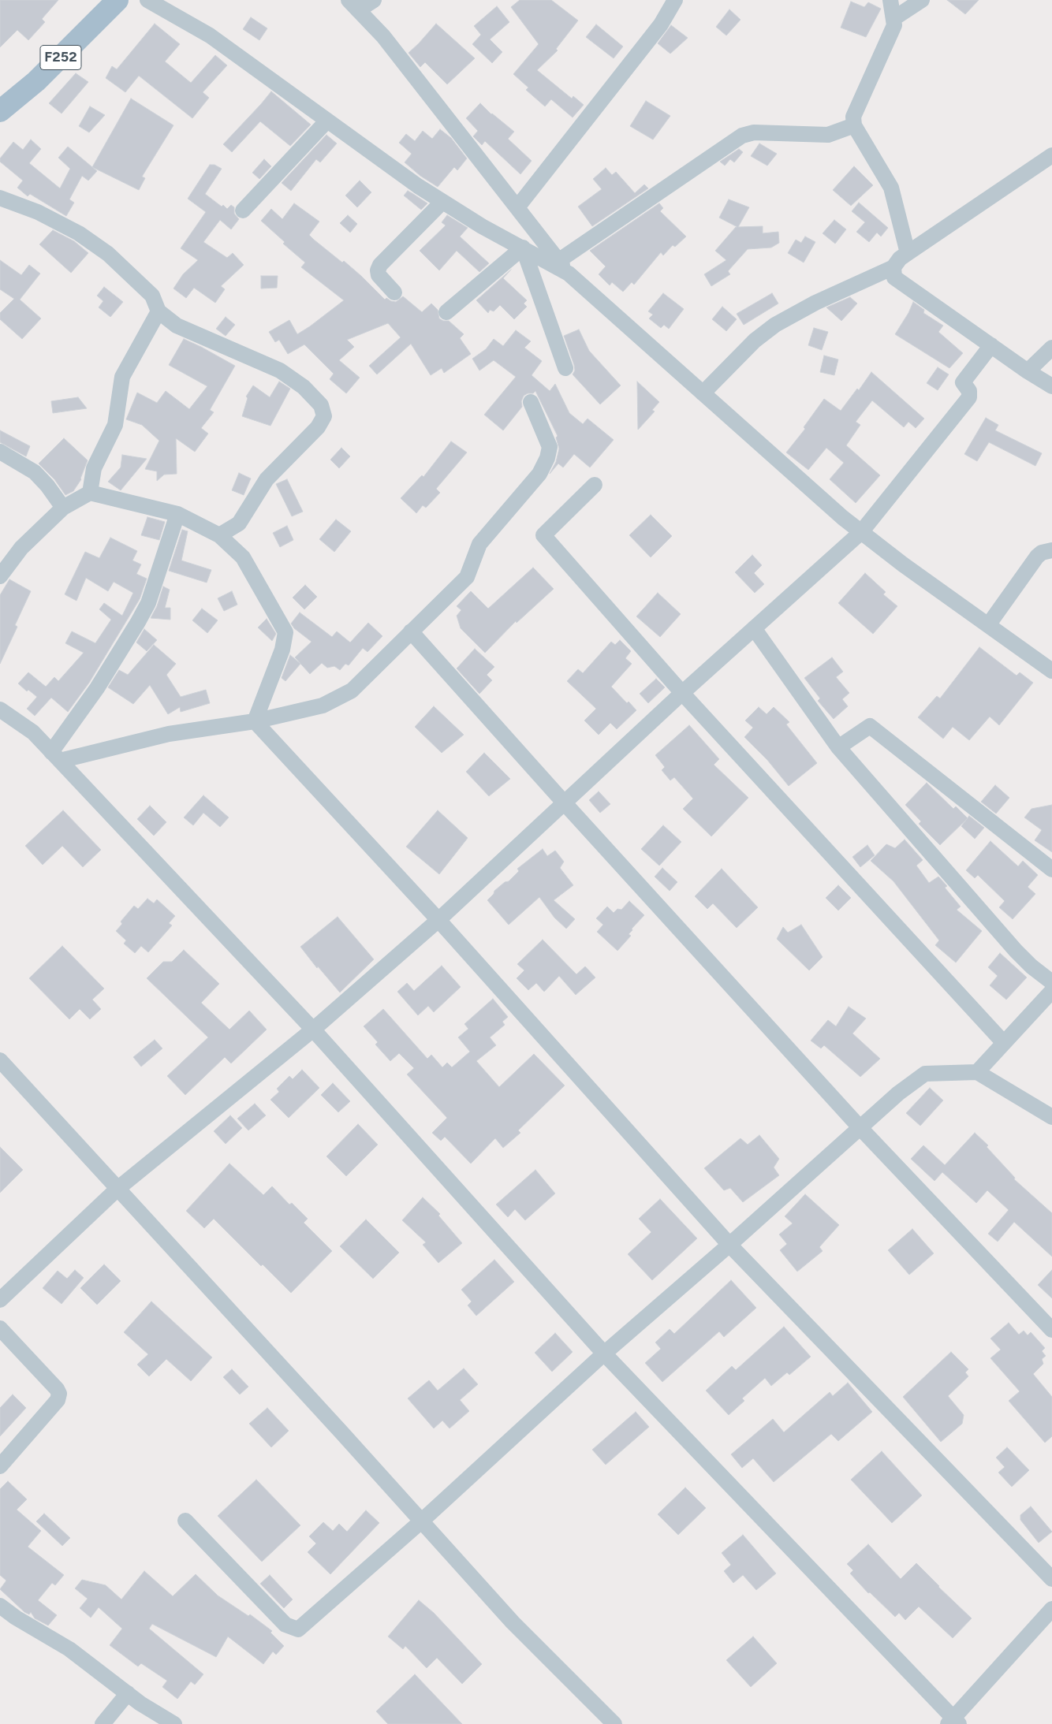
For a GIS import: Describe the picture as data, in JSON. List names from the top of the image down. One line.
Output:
{"streets":{"main road":["F252"]}}
